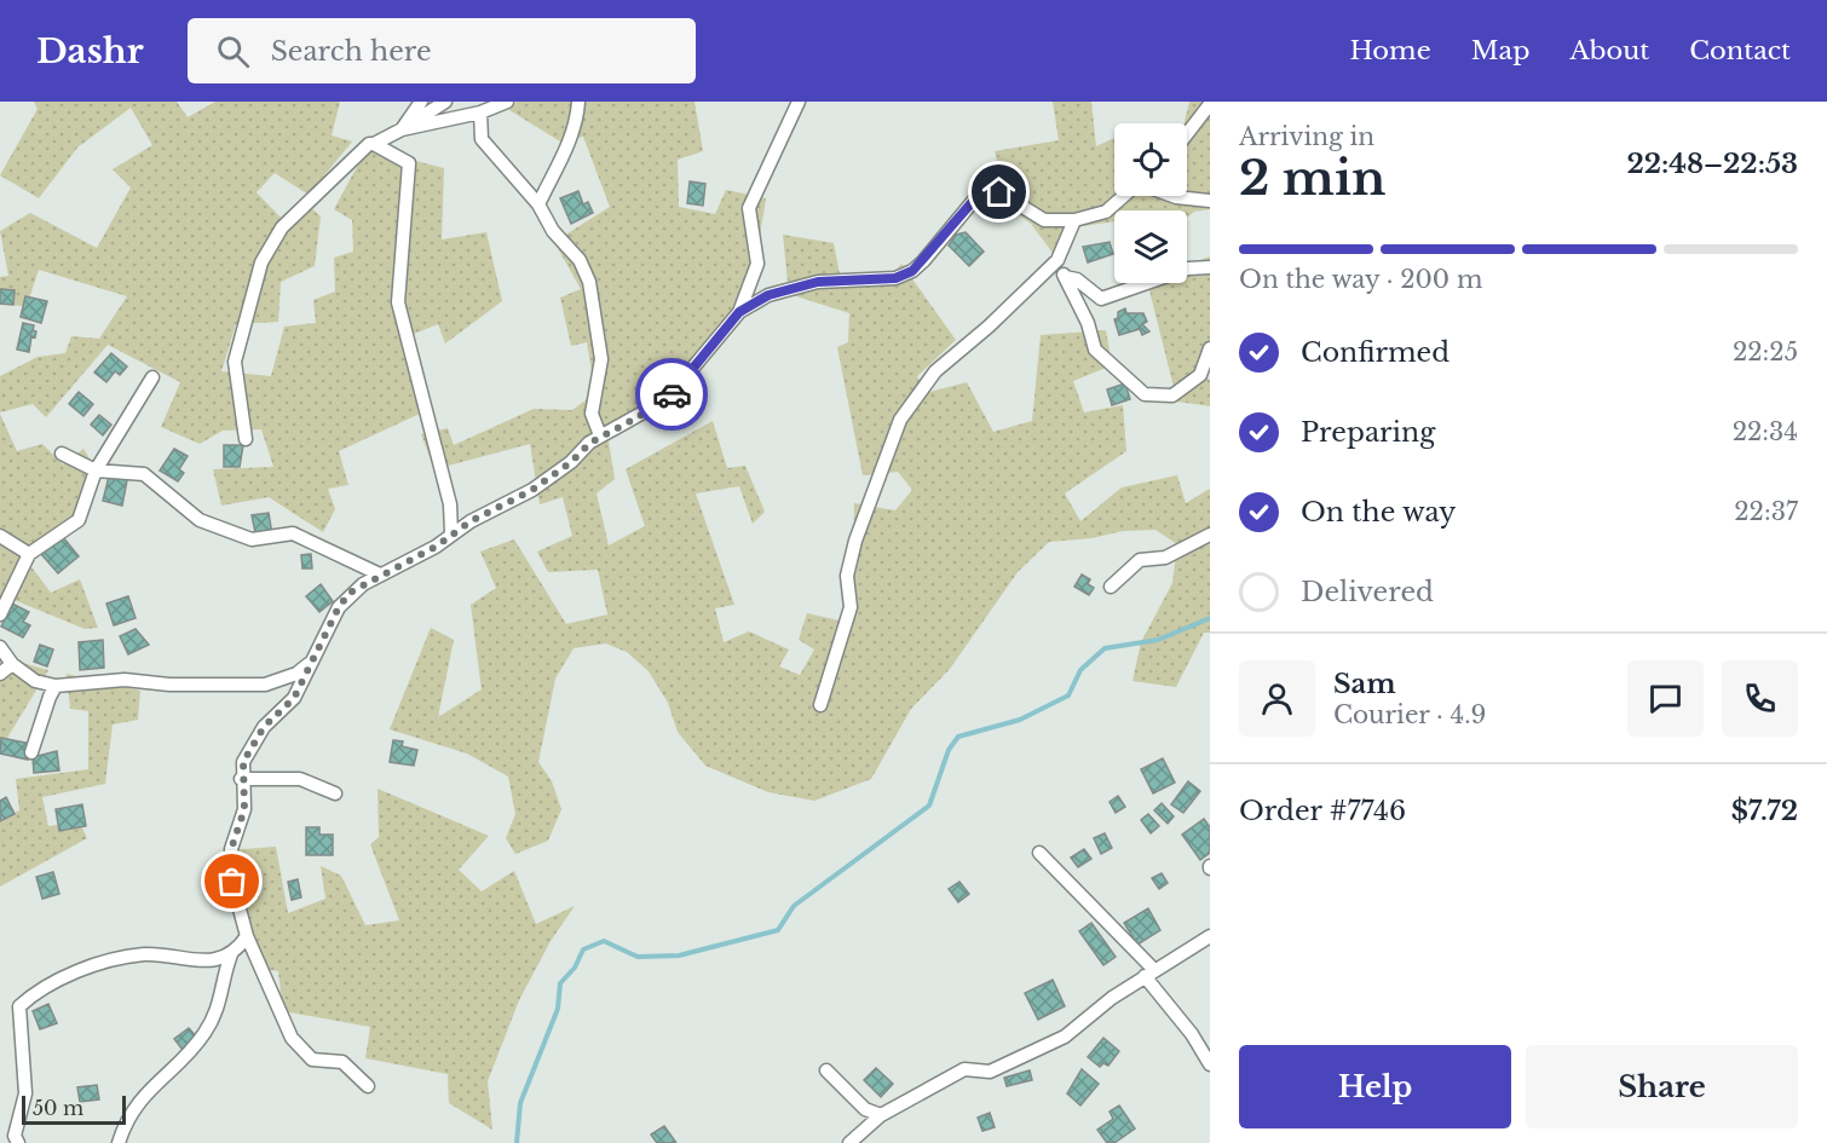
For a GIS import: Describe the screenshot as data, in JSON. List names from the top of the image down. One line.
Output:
{"scale_bar":"50 m","page":{"header":"Dashr","search":"Search here","nav":["Home","Map","About","Contact"],"heading":["2 min","Arriving in","22:48–22:53"],"panel":["Sam","Courier · 4.9","Order #7746","$7.72"],"bar":"On the way · 200 m","list":[["Confirmed","22:25"],["Preparing","22:34"],["On the way","22:37"],"Delivered"],"buttons":["Help","Share"],"scale":"50 m"}}
